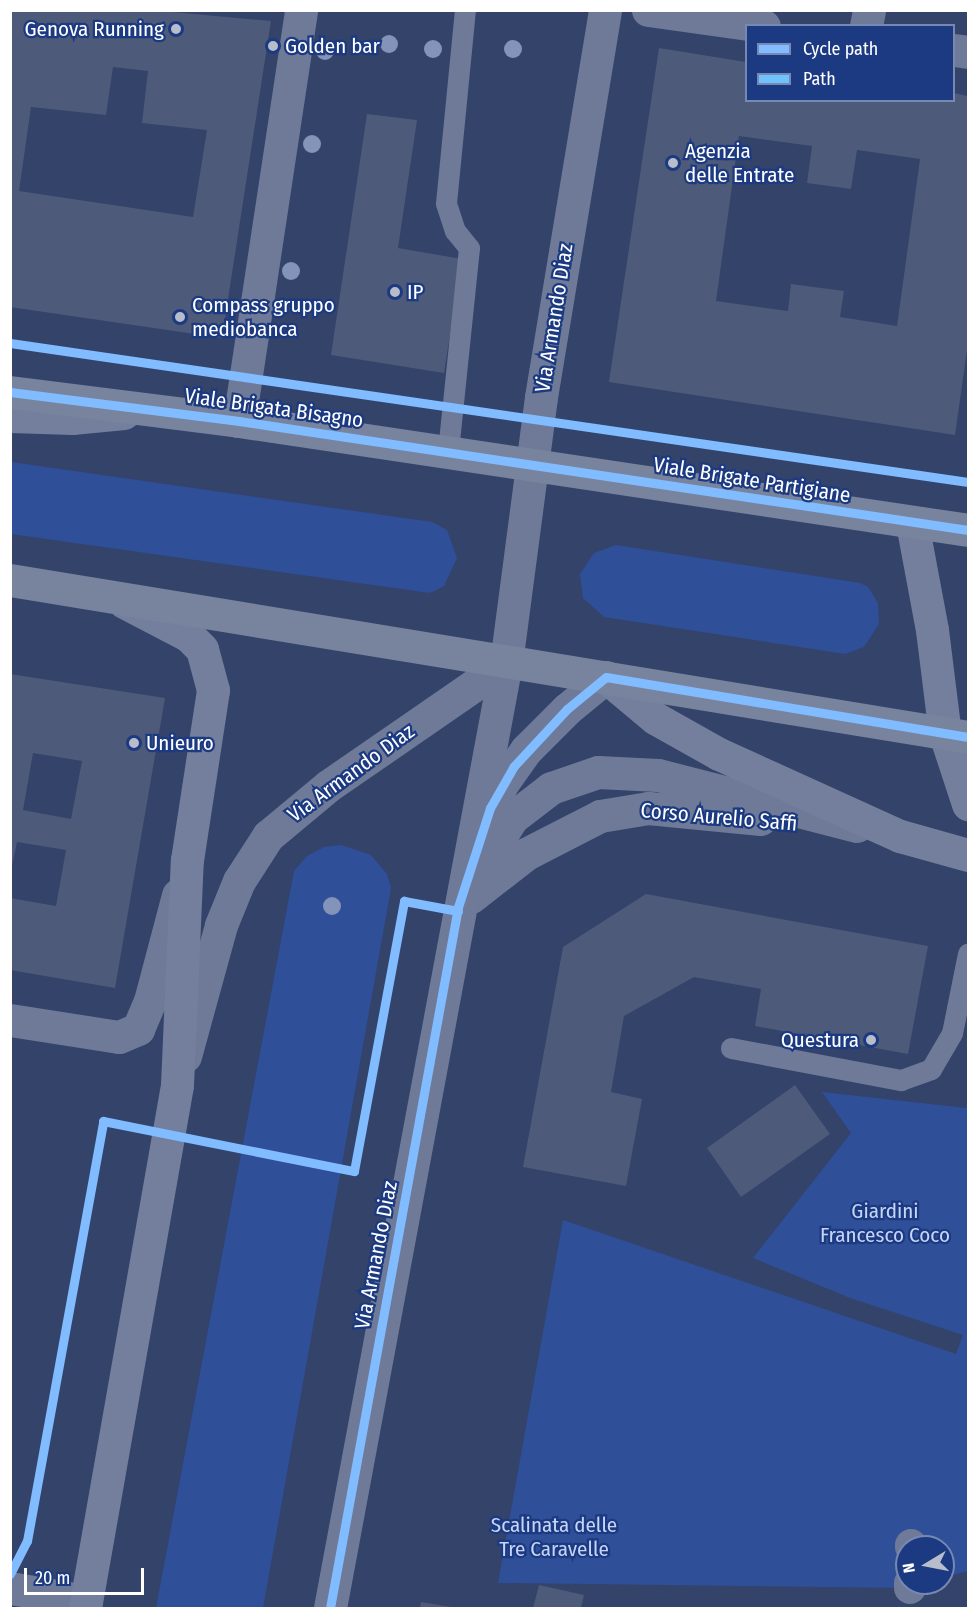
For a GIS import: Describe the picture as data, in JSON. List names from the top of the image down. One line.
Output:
{"streets":{"main road":["Via Armando Diaz","Viale Brigata Bisagno","Viale Brigate Partigiane","Corso Aurelio Saffi"]},"crossings":[["Via Armando Diaz","Viale Brigata Bisagno"],["Via Armando Diaz","Viale Brigate Partigiane"],["Via Armando Diaz","Corso Aurelio Saffi"],["Viale Brigata Bisagno","Viale Brigate Partigiane"]],"parks":["Giardini Francesco Coco","Scalinata delle Tre Caravelle"],"places":["Genova Running","Golden bar","Agenzia delle Entrate","IP","Compass gruppo mediobanca","Unieuro","Questura"],"legend":["Cycle path","Path"],"scale_bar":"20 m","north":"left"}
